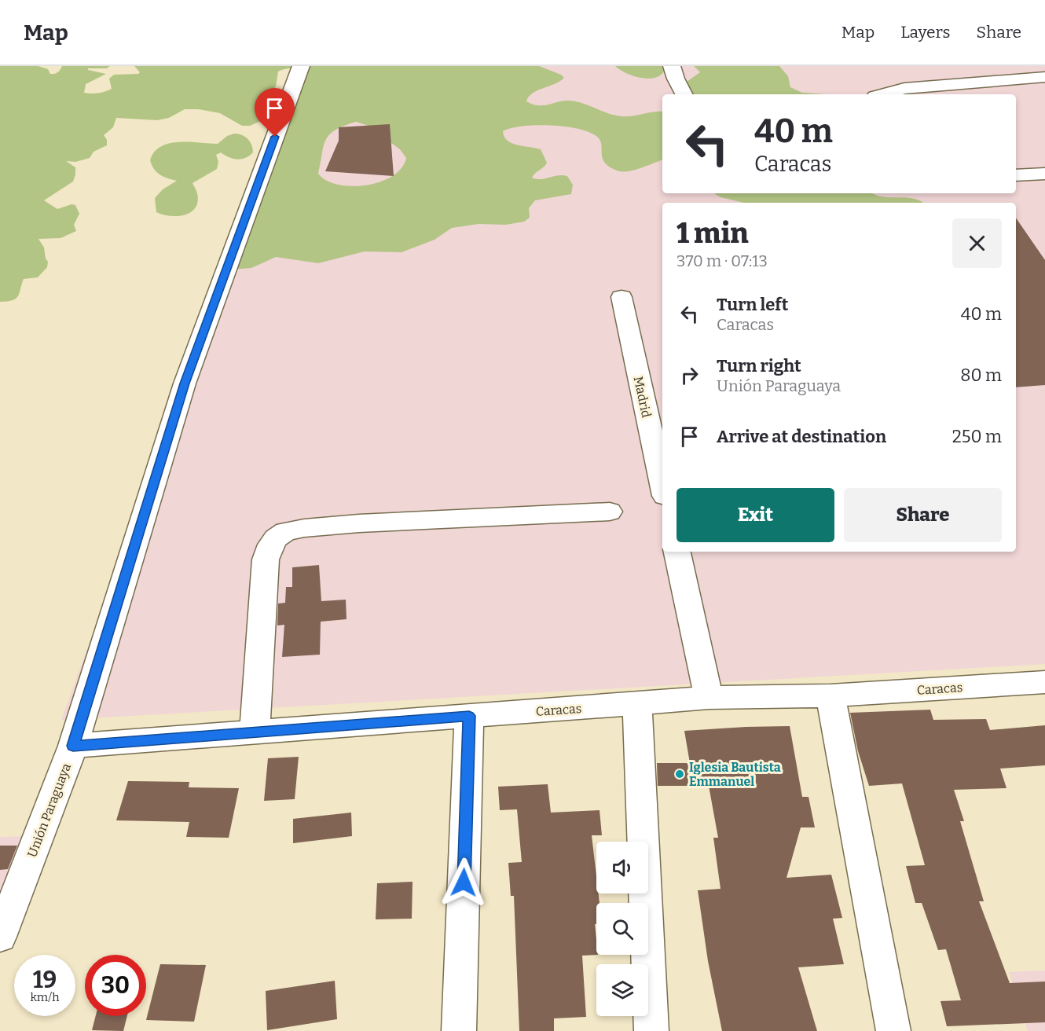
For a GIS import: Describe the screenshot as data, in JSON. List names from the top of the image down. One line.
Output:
{"streets":{"street":["Madrid","Caracas","Unión Paraguaya"]},"crossings":[["Caracas","Unión Paraguaya"]],"places":["Iglesia Bautista Emmanuel"],"page":{"header":"Map","nav":["Map","Layers","Share"],"turn":["40 m","Caracas"],"heading":["1 min","370 m · 07:13"],"list":[{"name":"Turn left","note":"Caracas","value":"40 m"},{"name":"Turn right","note":"Unión Paraguaya","value":"80 m"},{"name":"Arrive at destination","value":"250 m"}],"buttons":["Exit","Share"],"speed":"19 km/h","limit":"30"}}
